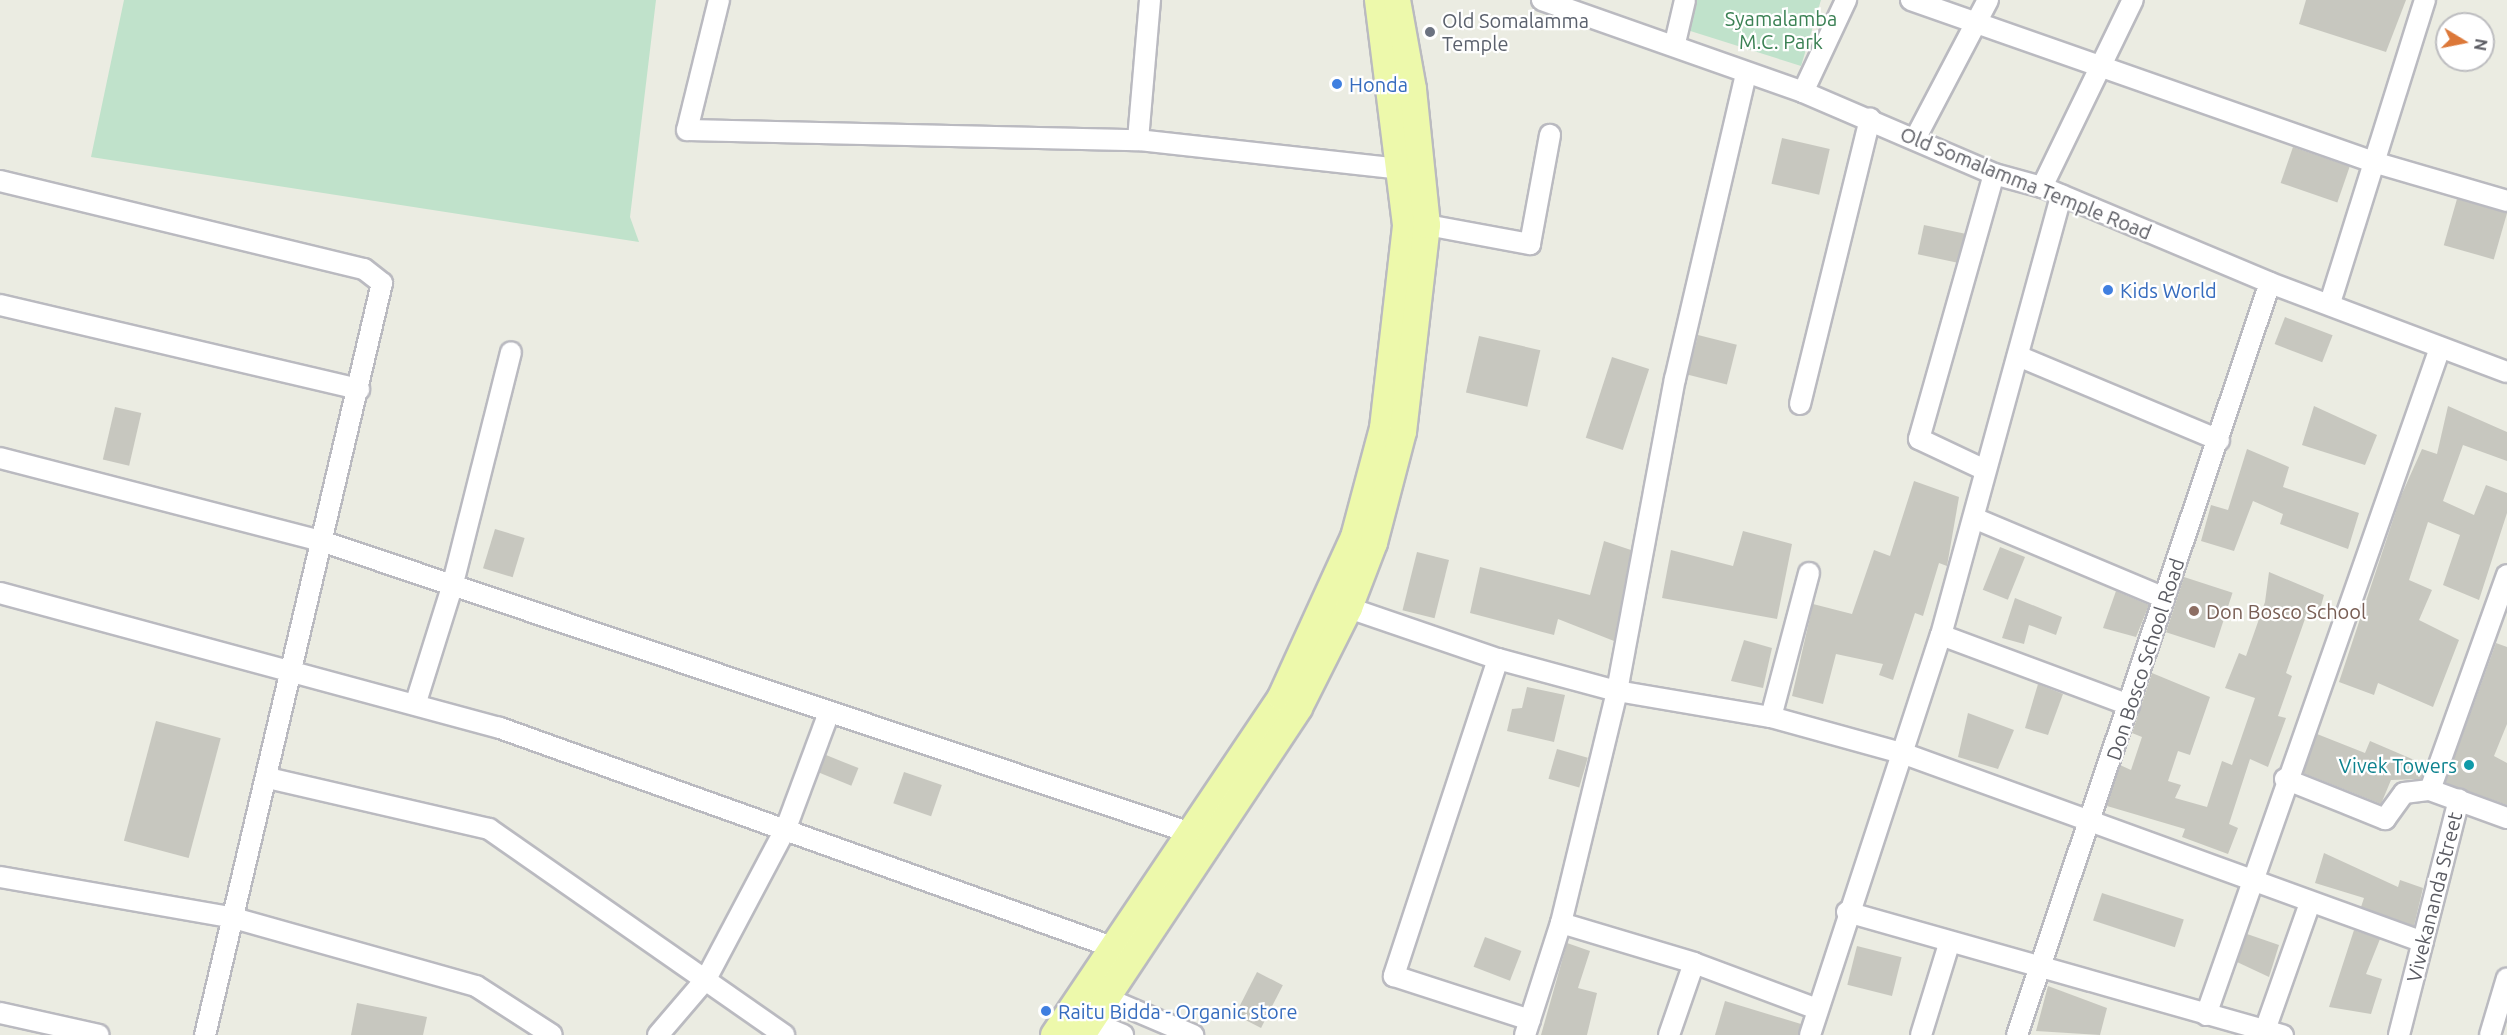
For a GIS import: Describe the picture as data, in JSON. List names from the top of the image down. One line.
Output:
{"streets":{"street":["Old Somalamma Temple Road","Don Bosco School Road","Vivekananda Street"]},"crossings":[["Old Somalamma Temple Road","Don Bosco School Road"]],"parks":["Syamalamba M.C. Park"],"places":["Old Somalamma Temple","Honda","Kids World","Don Bosco School","Vivek Towers","Raitu Bidda - Organic store"],"north":"right"}
